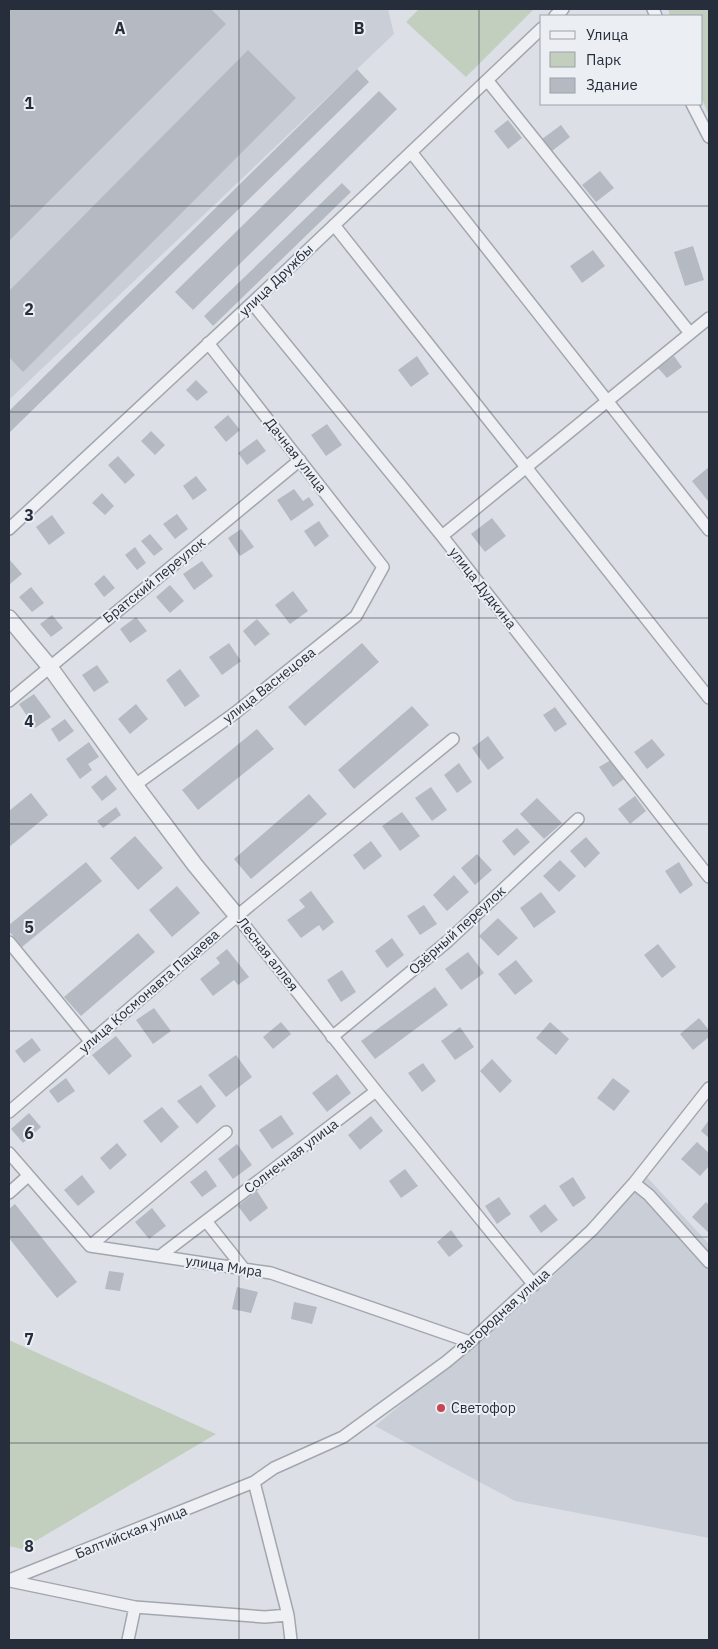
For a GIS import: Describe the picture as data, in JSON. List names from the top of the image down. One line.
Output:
{"streets":{"street":["улица Дружбы","Дачная улица","Братский переулок","улица Дудкина","улица Васнецова","Озёрный переулок","Лесная аллея","улица Космонавта Пацаева","Солнечная улица","улица Мира","Загородная улица","Балтийская улица"]},"crossings":[["улица Дружбы","Дачная улица"],["улица Дружбы","улица Дудкина"],["Дачная улица","Братский переулок"],["Дачная улица","улица Васнецова"],["Братский переулок","Лесная аллея"],["улица Васнецова","Лесная аллея"],["Озёрный переулок","Лесная аллея"],["Лесная аллея","улица Космонавта Пацаева"],["Лесная аллея","Солнечная улица"],["Лесная аллея","Загородная улица"],["Солнечная улица","улица Мира"],["улица Мира","Загородная улица"],["Загородная улица","Балтийская улица"]],"places":["Светофор"],"legend":["Улица","Парк","Здание"],"grid":{"columns":["A","B"],"rows":["1","2","3","4","5","6","7","8"]}}
